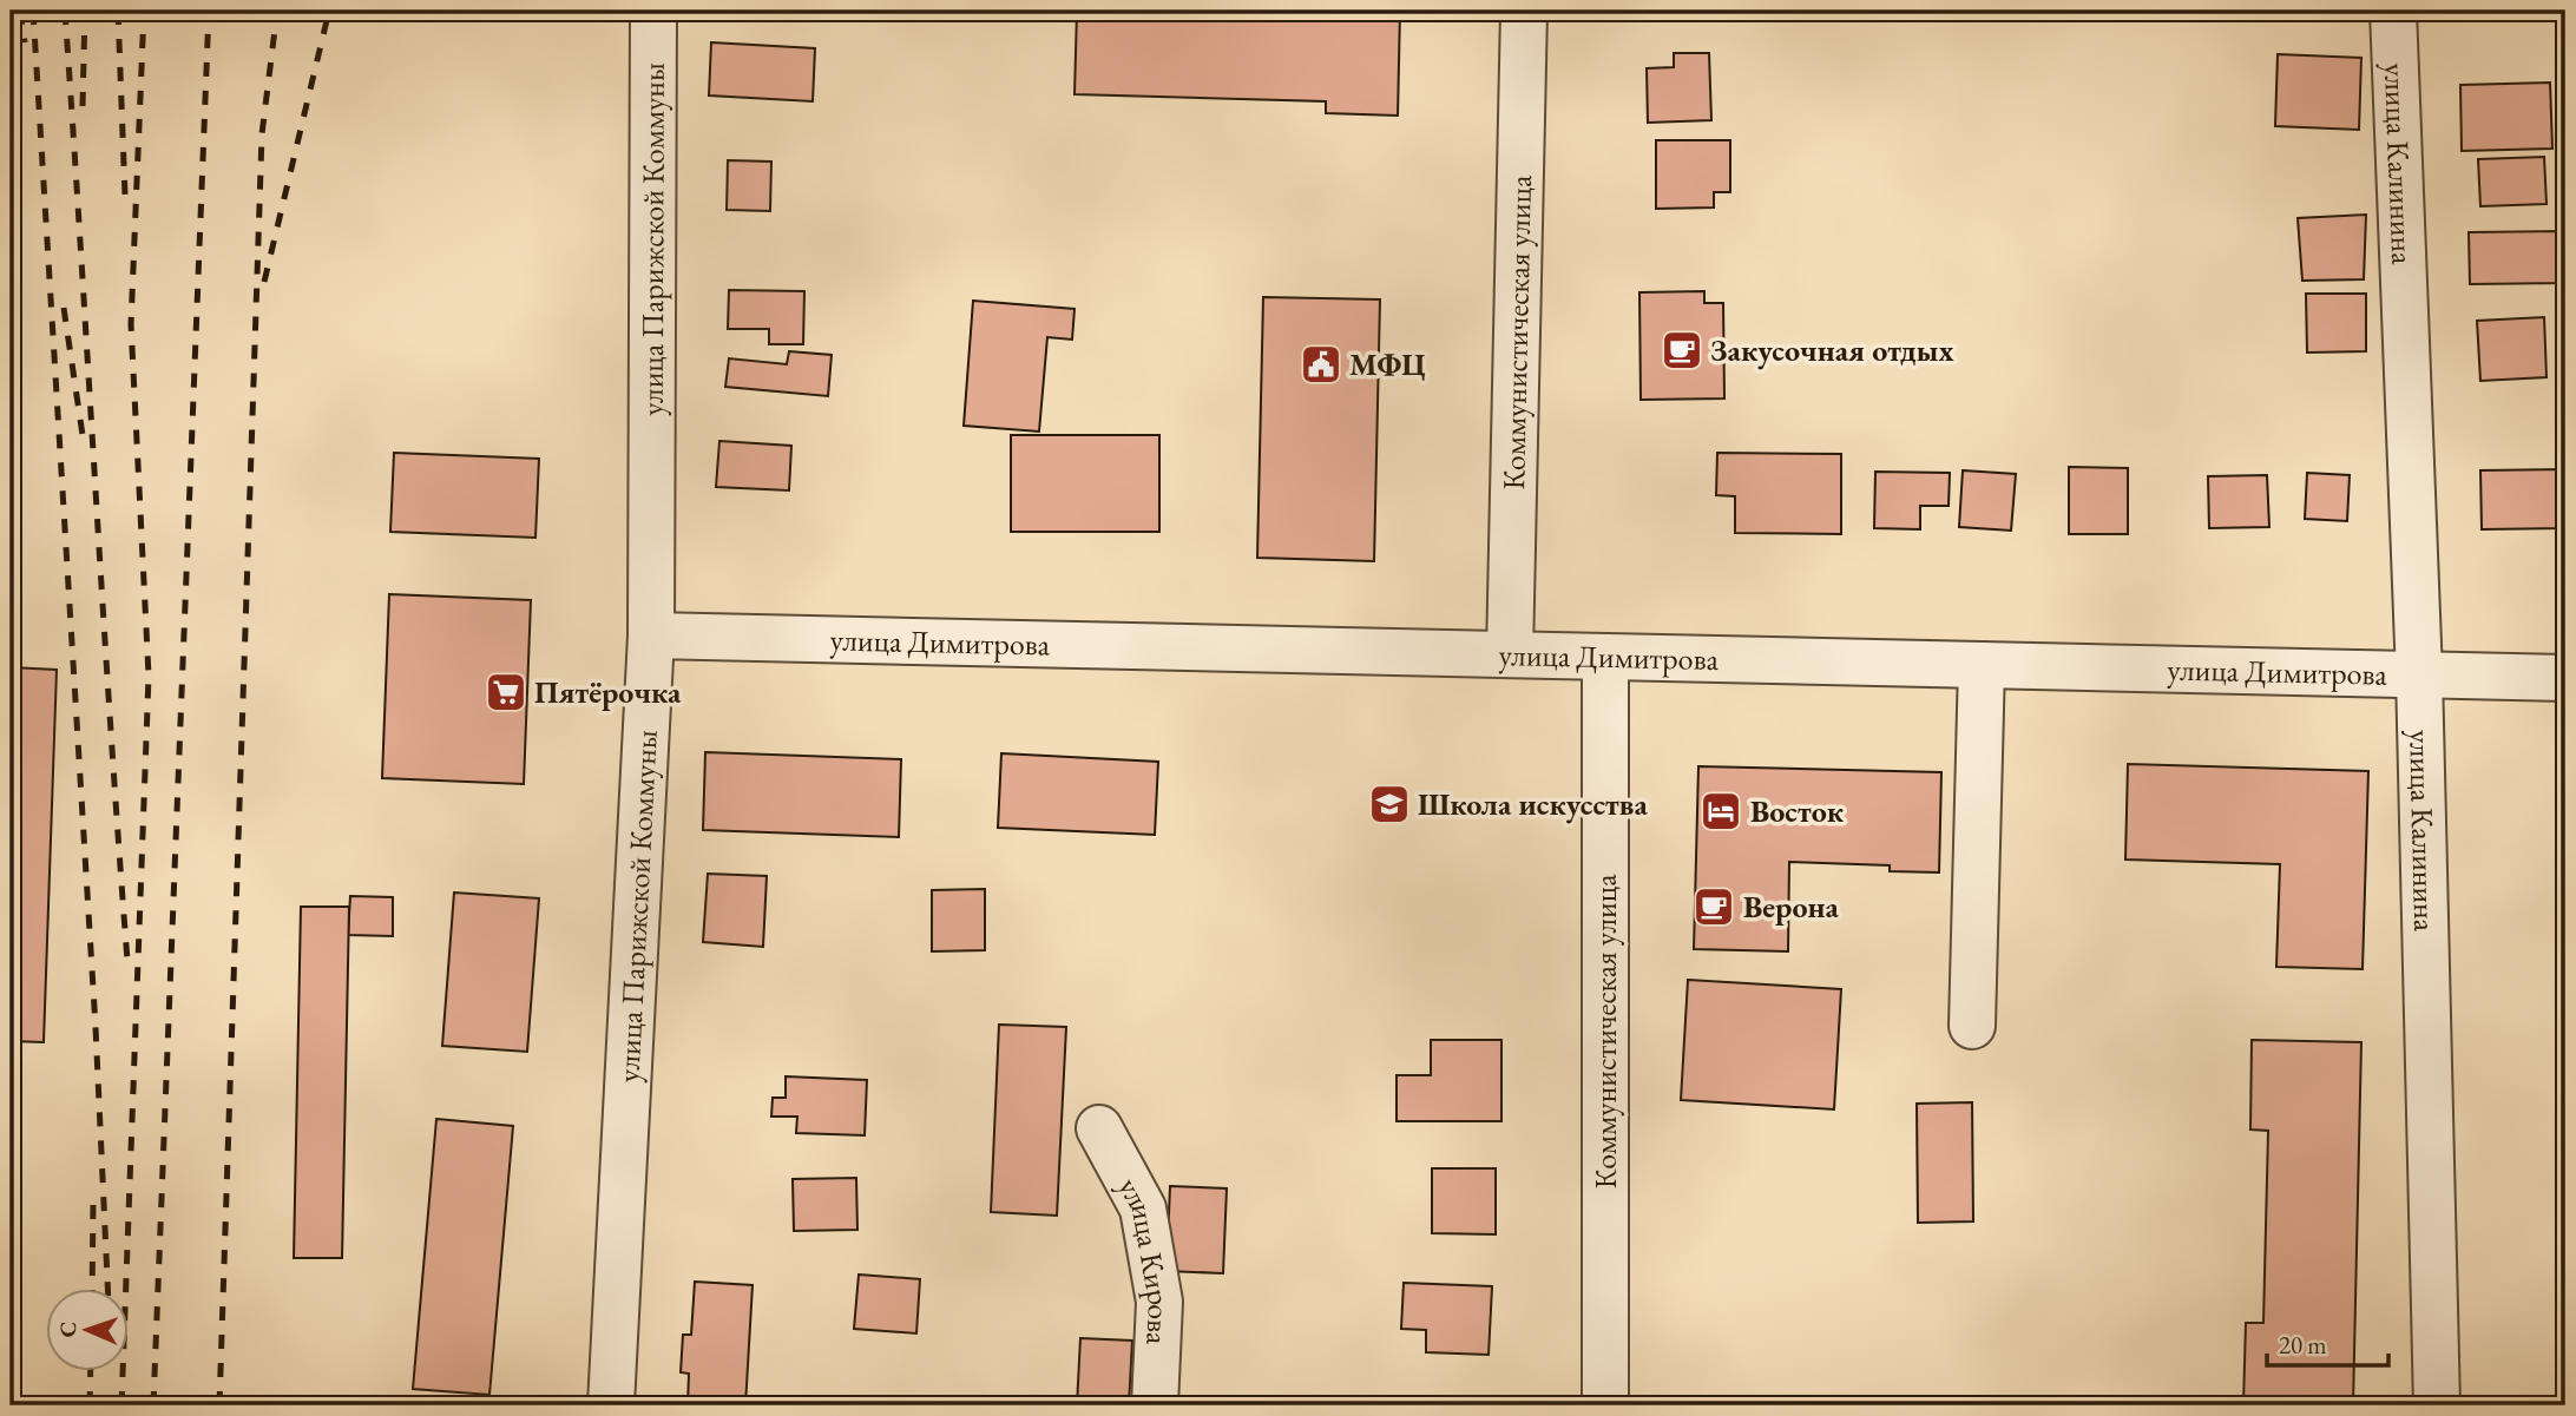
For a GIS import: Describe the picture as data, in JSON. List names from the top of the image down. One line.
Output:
{"streets":{"street":["улица Калинина","улица Парижской Коммуны","Коммунистическая улица","улица Димитрова","улица Кирова"]},"crossings":[["улица Калинина","улица Димитрова"],["улица Парижской Коммуны","улица Димитрова"],["Коммунистическая улица","улица Димитрова"]],"places":{"cafe":["Закусочная отдых","Верона"],"public building":["МФЦ"],"supermarket":["Пятёрочка"],"school or university":["Школа искусства"],"hotel":["Восток"]},"scale_bar":"20 m","north":"left"}
